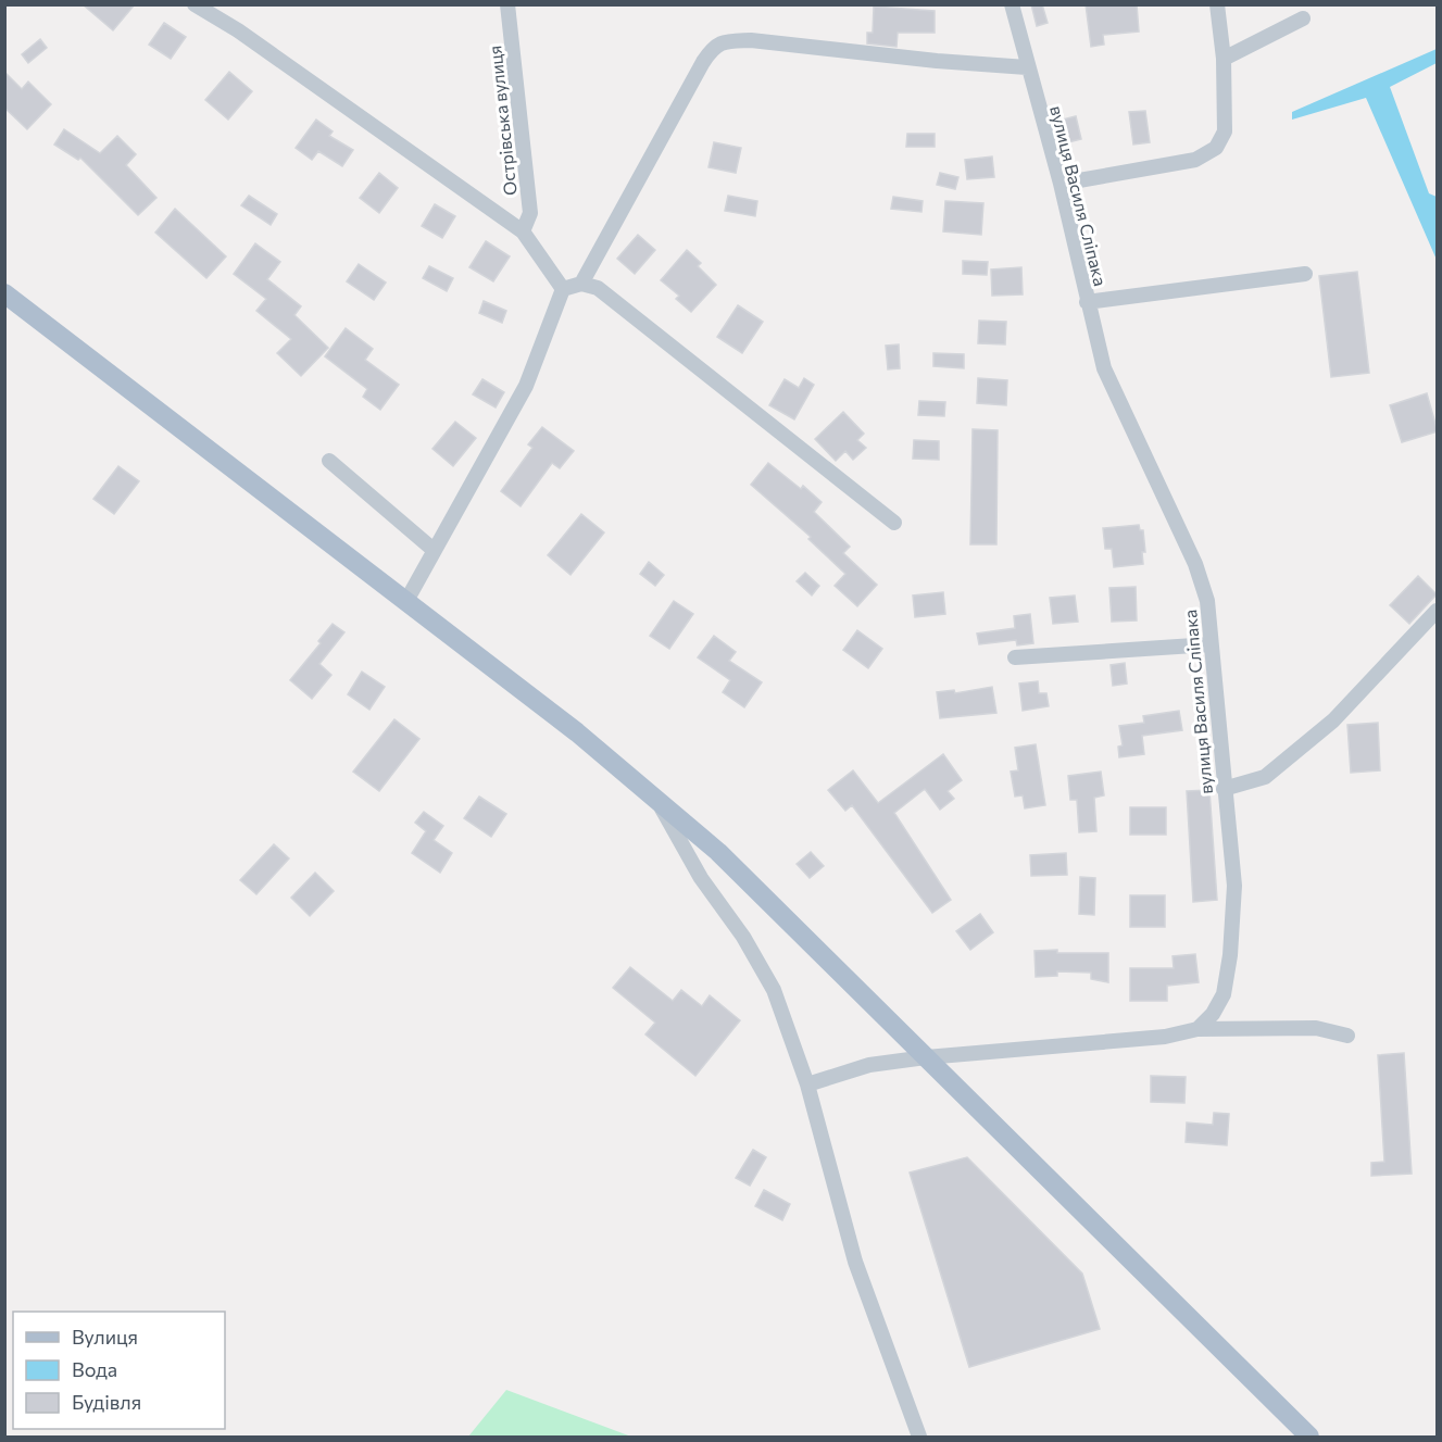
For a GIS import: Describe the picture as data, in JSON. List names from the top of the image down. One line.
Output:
{"streets":{"street":["Острівська вулиця","вулиця Василя Сліпака"]},"legend":["Вулиця","Вода","Будівля"]}
